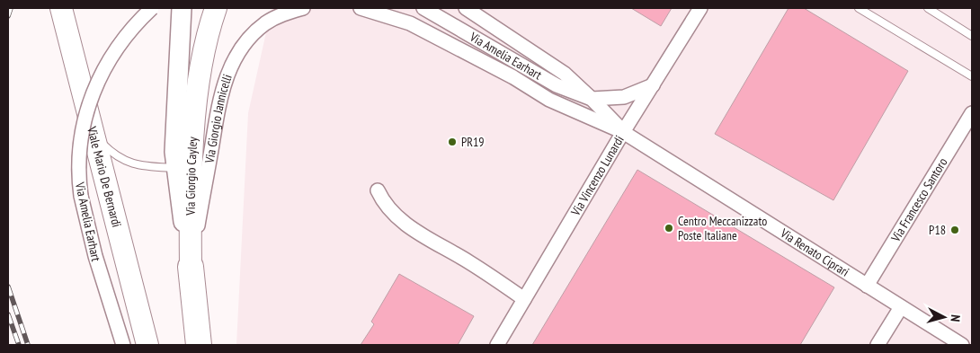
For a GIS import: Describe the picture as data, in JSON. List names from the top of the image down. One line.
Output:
{"streets":{"highway":["Via Giorgio Cayley"],"main road":["Viale Mario De Bernardi"],"street":["Via Amelia Earhart","Via Giorgio Jannicelli","Via Vincenzo Lunardi","Via Francesco Santoro","Via Renato Ciprari"]},"crossings":[["Via Giorgio Jannicelli","Via Giorgio Cayley"],["Via Vincenzo Lunardi","Via Renato Ciprari"],["Via Francesco Santoro","Via Renato Ciprari"]],"places":["PR19","Centro Meccanizzato Poste Italiane","P18"],"north":"right"}
